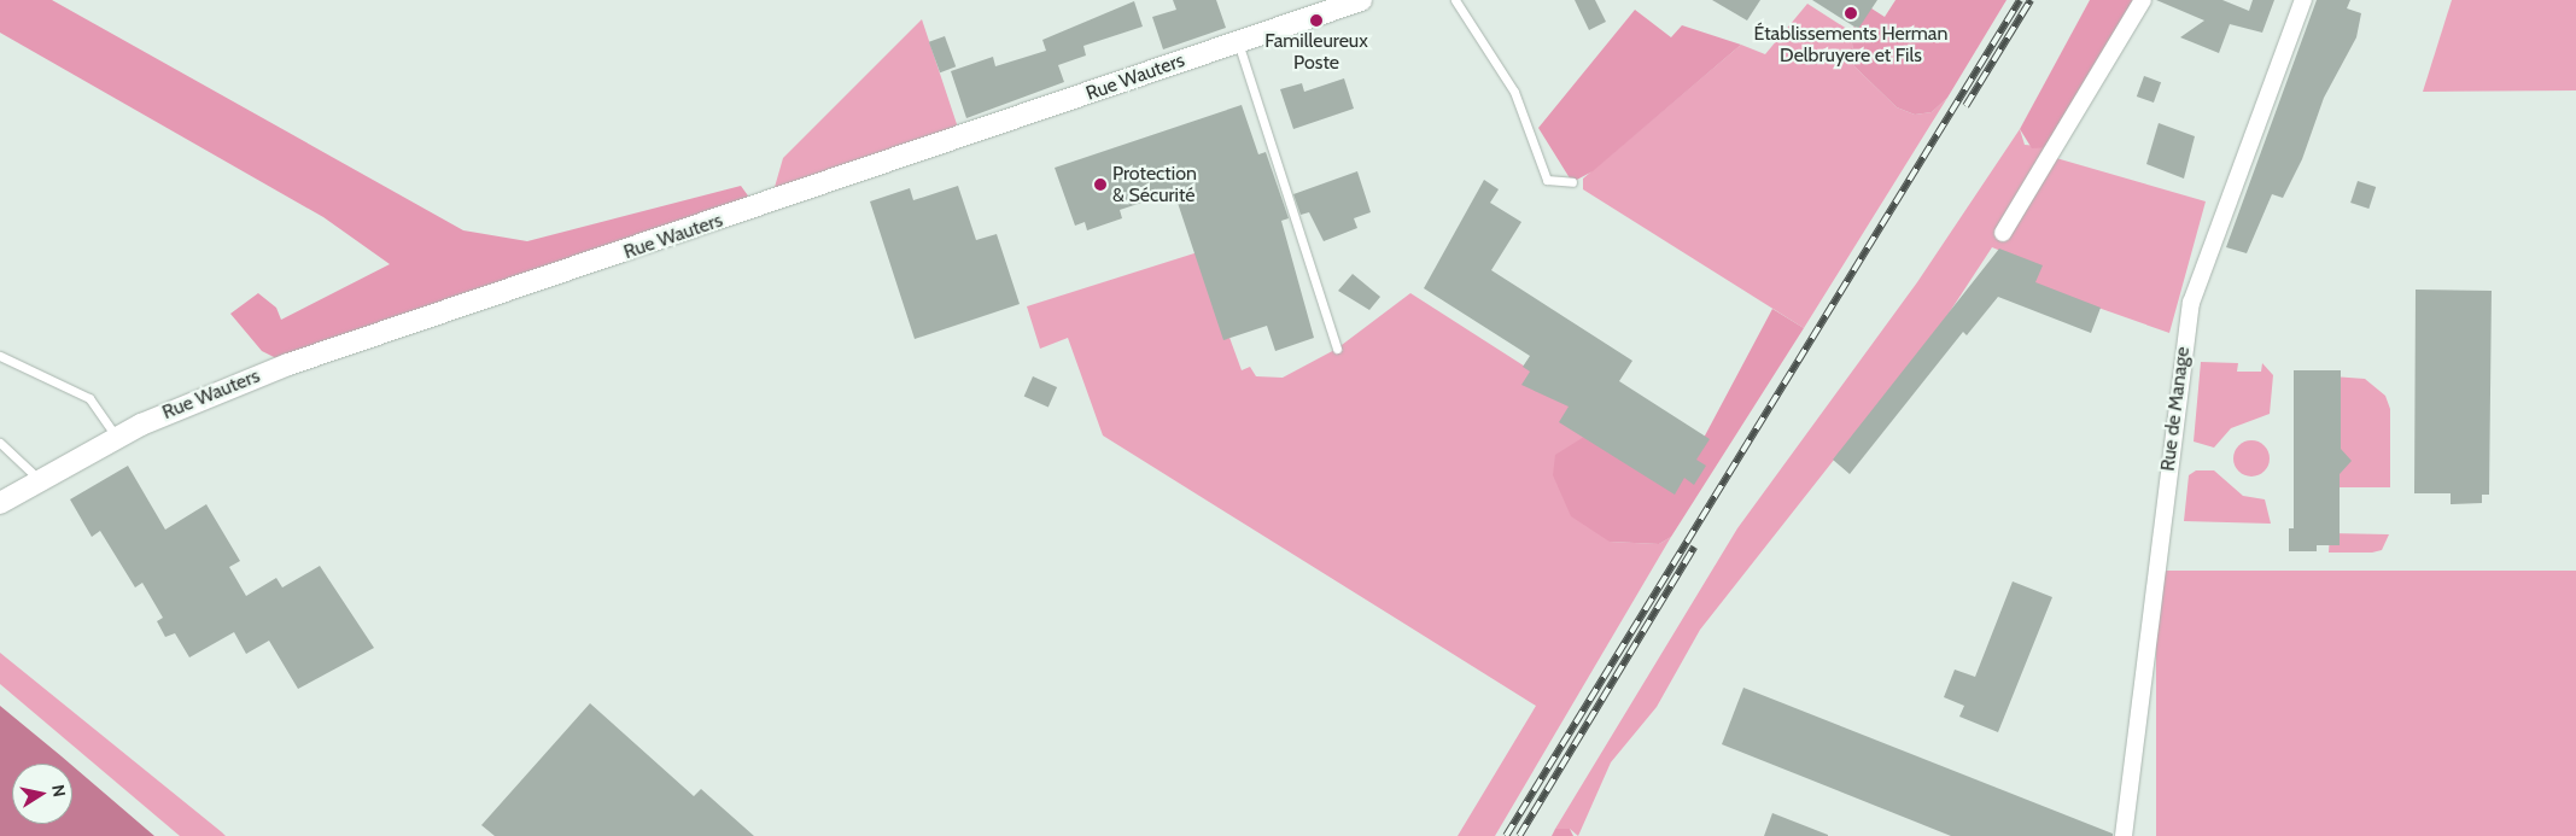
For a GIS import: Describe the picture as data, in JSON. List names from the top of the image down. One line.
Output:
{"streets":{"street":["Rue Wauters","Rue de Manage"]},"places":["Établissements Herman Delbruyere et Fils","Familleureux Poste","Protection & Sécurité"],"north":"right"}
